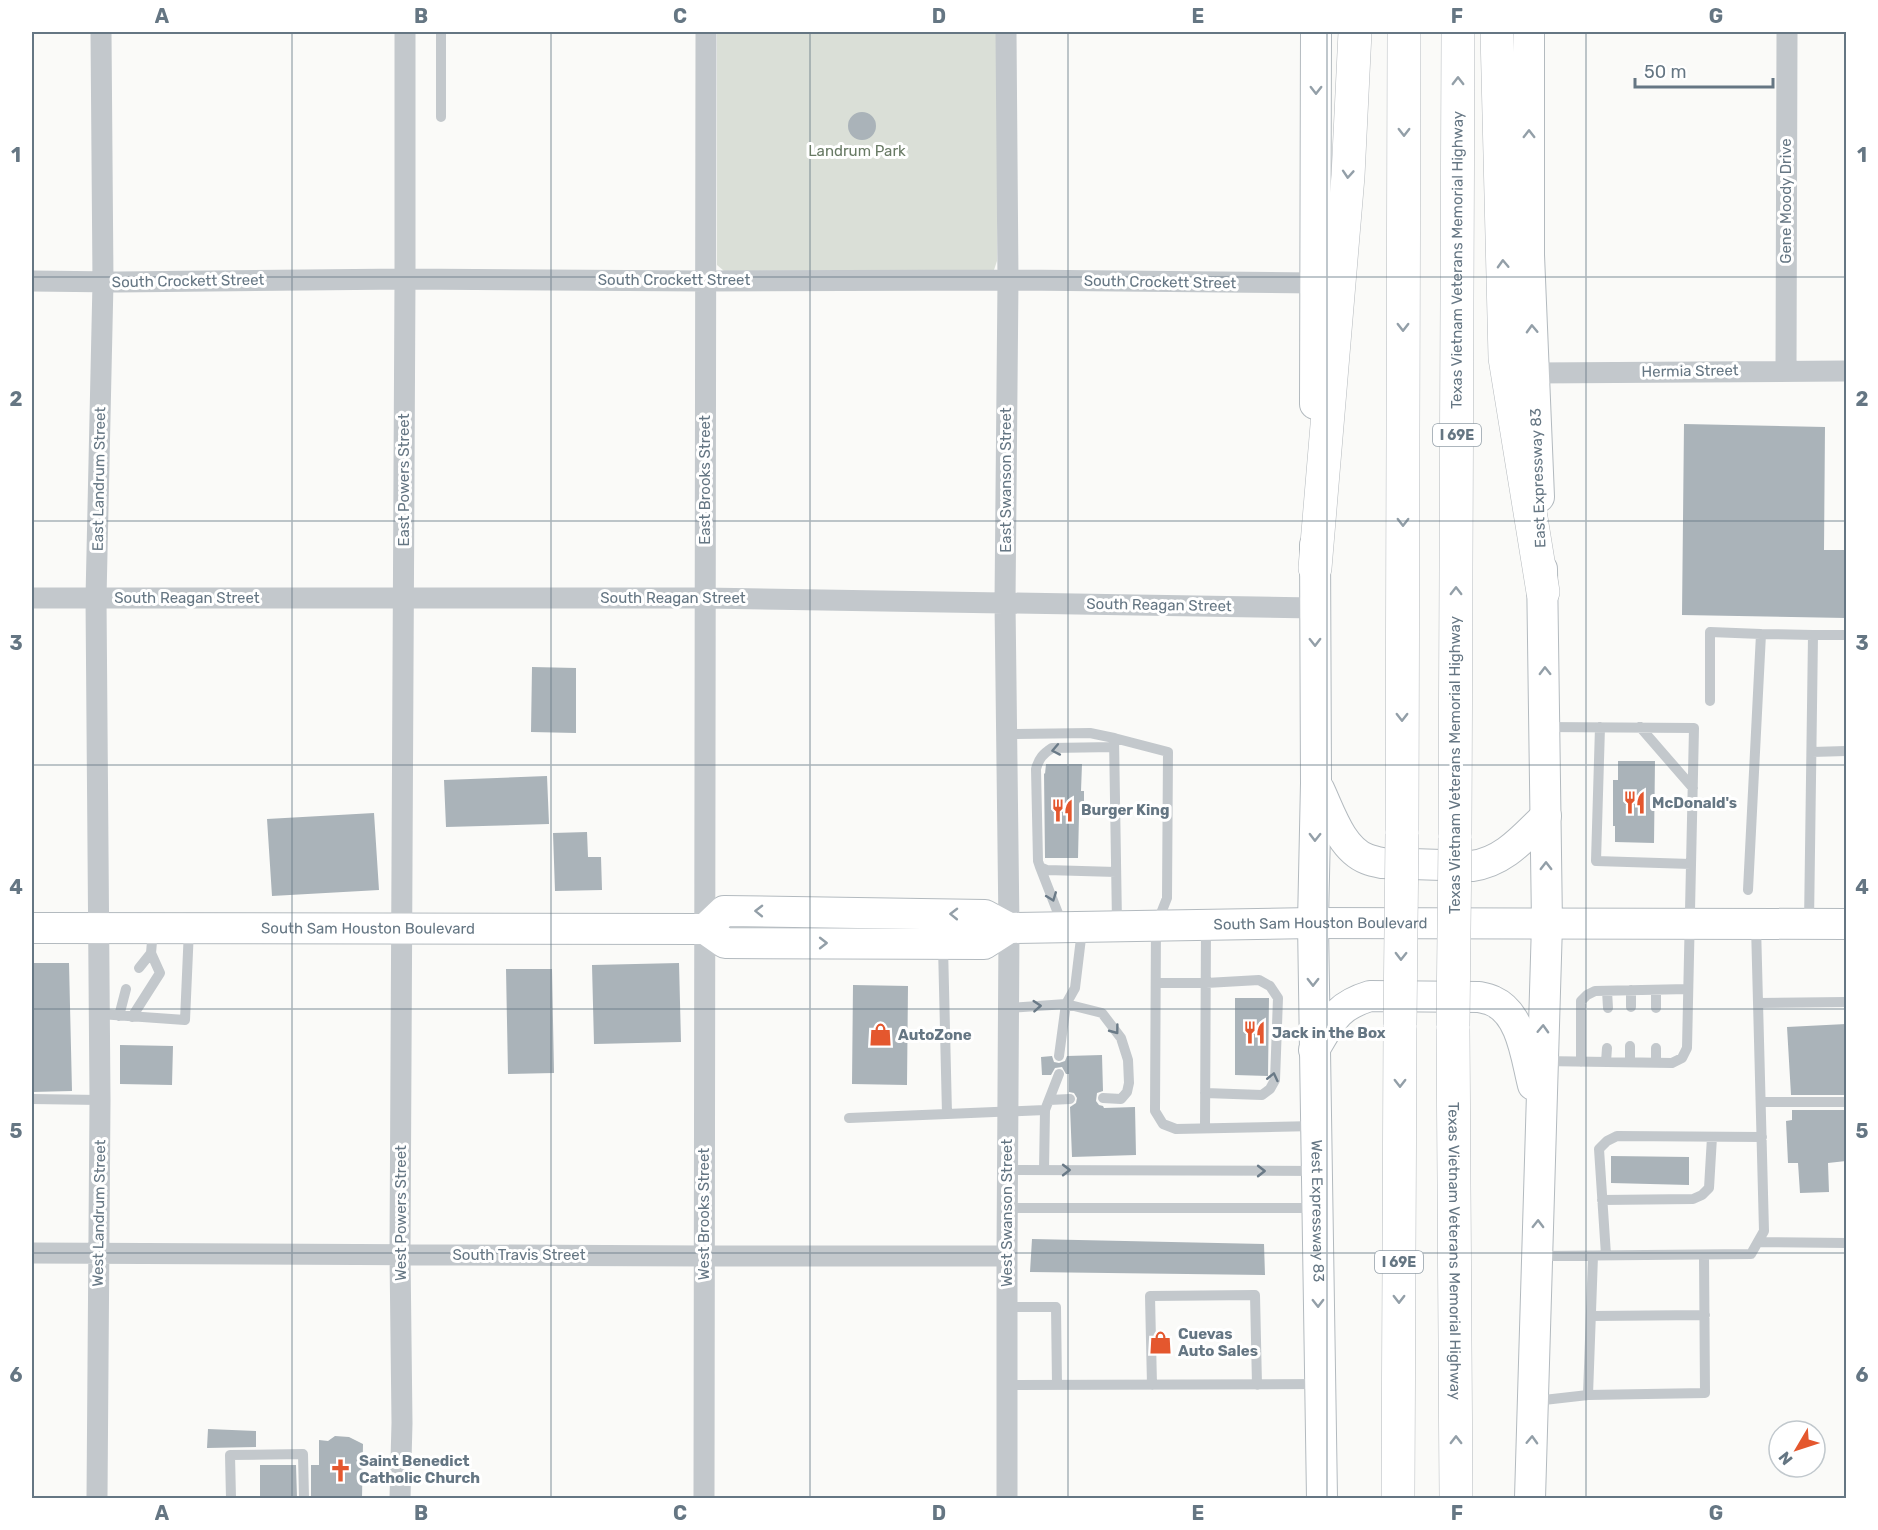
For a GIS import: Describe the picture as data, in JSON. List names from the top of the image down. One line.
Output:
{"streets":{"highway":["Texas Vietnam Veterans Memorial Highway","I 69E"],"main road":["East Expressway 83","South Sam Houston Boulevard","West Expressway 83"],"street":["Gene Moody Drive","South Crockett Street","Hermia Street","East Landrum Street","East Powers Street","East Brooks Street","East Swanson Street","South Reagan Street","West Landrum Street","West Powers Street","West Swanson Street","West Brooks Street","South Travis Street"]},"crossings":[["Gene Moody Drive","Hermia Street"],["South Crockett Street","East Landrum Street"],["South Crockett Street","East Powers Street"],["South Crockett Street","East Brooks Street"],["South Crockett Street","East Swanson Street"],["Hermia Street","East Expressway 83"],["East Expressway 83","South Sam Houston Boulevard"],["East Landrum Street","South Reagan Street"],["East Landrum Street","South Sam Houston Boulevard"],["East Landrum Street","West Landrum Street"],["East Powers Street","South Reagan Street"],["East Powers Street","South Sam Houston Boulevard"],["East Powers Street","West Powers Street"],["East Brooks Street","South Reagan Street"],["East Brooks Street","South Sam Houston Boulevard"],["East Brooks Street","West Brooks Street"],["East Swanson Street","South Reagan Street"],["East Swanson Street","South Sam Houston Boulevard"],["East Swanson Street","West Swanson Street"],["South Sam Houston Boulevard","West Expressway 83"],["South Sam Houston Boulevard","West Landrum Street"],["South Sam Houston Boulevard","West Powers Street"],["South Sam Houston Boulevard","West Swanson Street"],["South Sam Houston Boulevard","West Brooks Street"],["West Landrum Street","South Travis Street"],["West Powers Street","South Travis Street"],["West Swanson Street","South Travis Street"],["West Brooks Street","South Travis Street"]],"parks":["Landrum Park"],"places":{"restaurant":["McDonald's","Burger King","Jack in the Box"],"shop":["AutoZone","Cuevas Auto Sales"],"church":["Saint Benedict Catholic Church"]},"scale_bar":"50 m","north":"bottom left","grid":{"columns":["A","B","C","D","E","F","G"],"rows":["1","2","3","4","5","6"]}}
